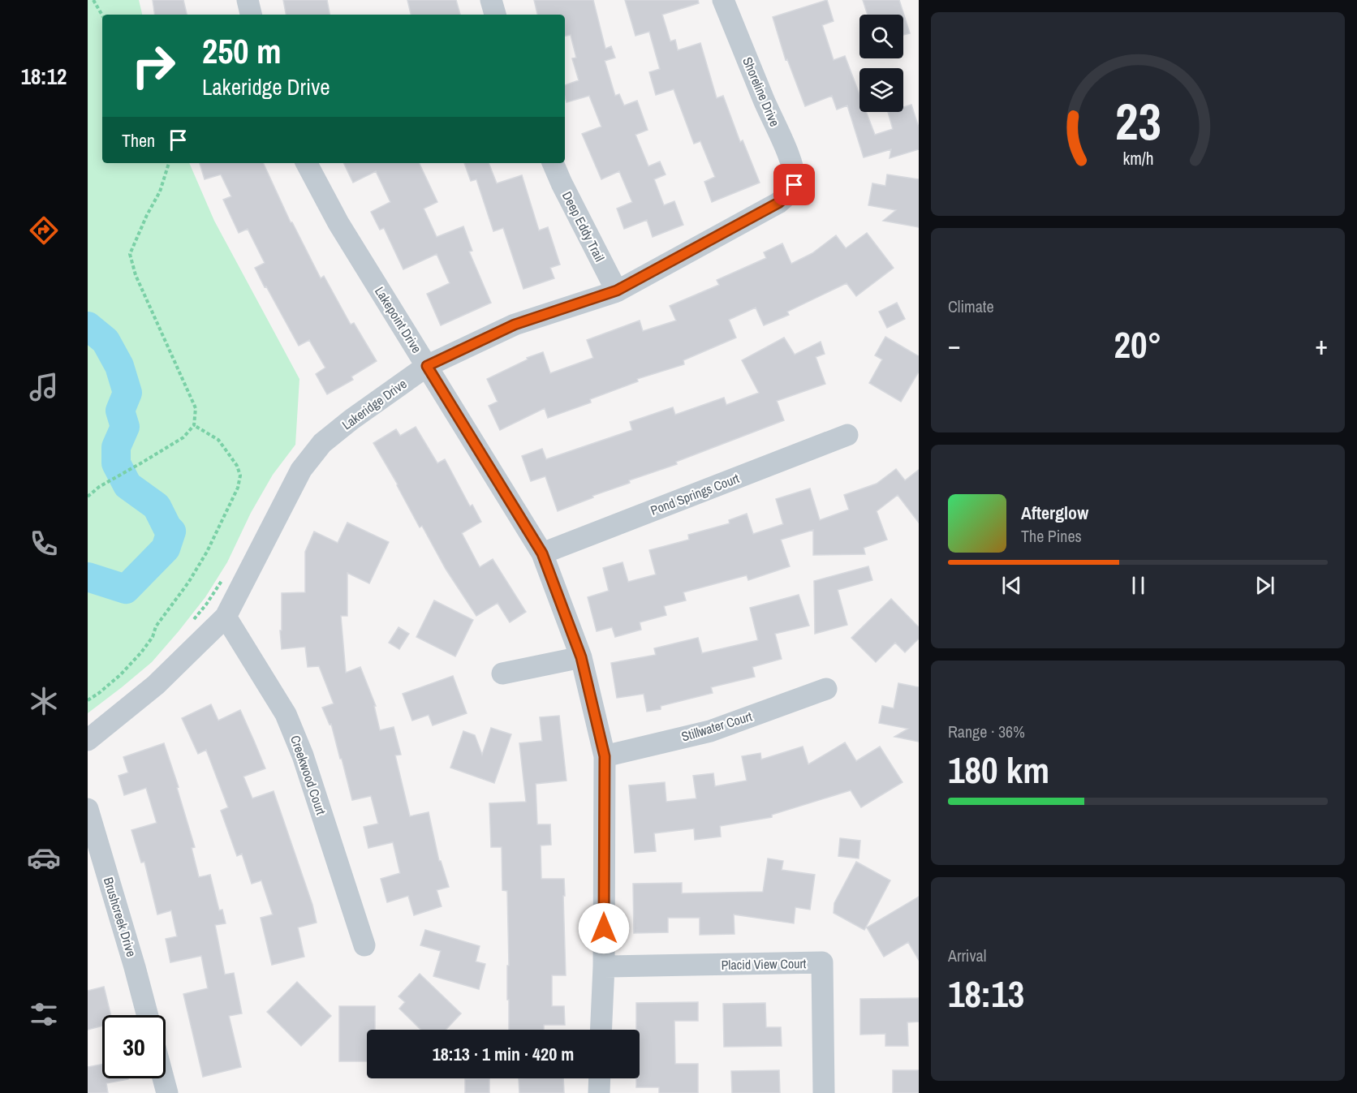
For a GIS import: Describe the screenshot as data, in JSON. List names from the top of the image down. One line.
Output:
{"streets":{"street":["Shoreline Drive","Deep Eddy Trail","Lakepoint Drive","Lakeridge Drive","Pond Springs Court","Stillwater Court","Creekwood Court","Brushcreek Drive","Placid View Court"]},"crossings":[["Shoreline Drive","Lakeridge Drive"],["Deep Eddy Trail","Lakeridge Drive"],["Lakepoint Drive","Lakeridge Drive"],["Lakepoint Drive","Pond Springs Court"],["Lakepoint Drive","Stillwater Court"],["Lakepoint Drive","Placid View Court"],["Lakeridge Drive","Creekwood Court"]],"page":{"tabs":"18:12","turn":["250 m","Lakeridge Drive"],"then":"Then","tile":["Climate",["Range · 36%","180 km"],["Arrival","18:13"]],"heat":["−","20°","+"],"song":["Afterglow","The Pines"],"limit":"30","trip":"18:13 · 1 min · 420 m","gauge":["23","km/h"]}}
